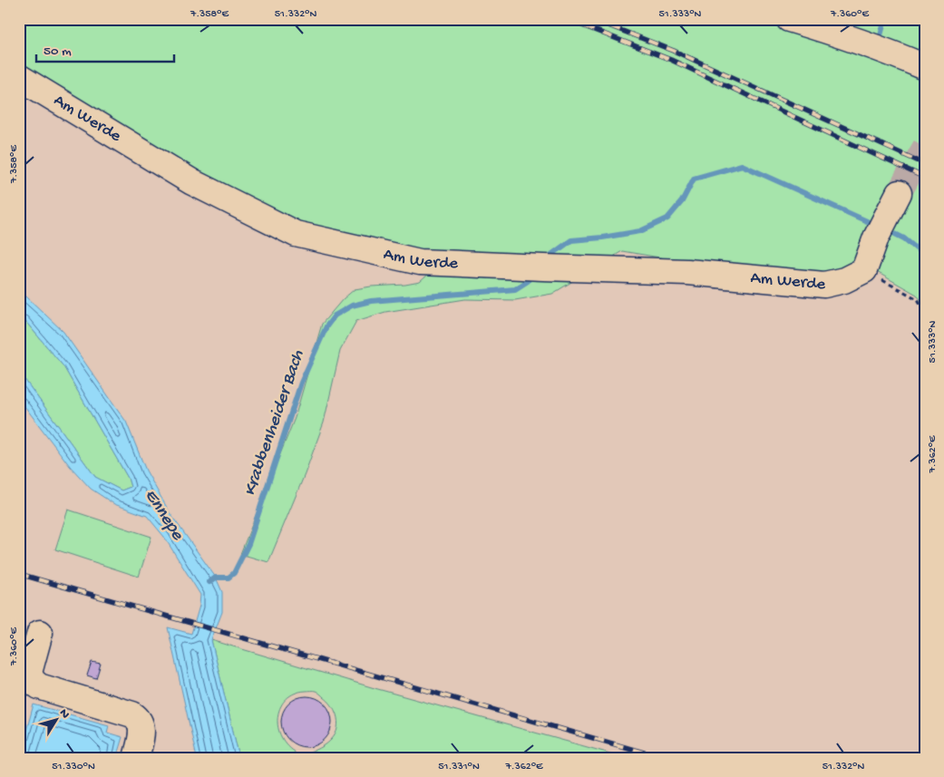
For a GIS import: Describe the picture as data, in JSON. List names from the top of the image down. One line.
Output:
{"streets":{"street":["Am Werde"]},"water":["Krabbenheider Bach","Ennepe"],"scale_bar":"50 m","north":"top right","coordinates":["7.358°E","51.332°N","51.333°N","7.360°E","7.362°E","51.330°N","51.331°N"]}
